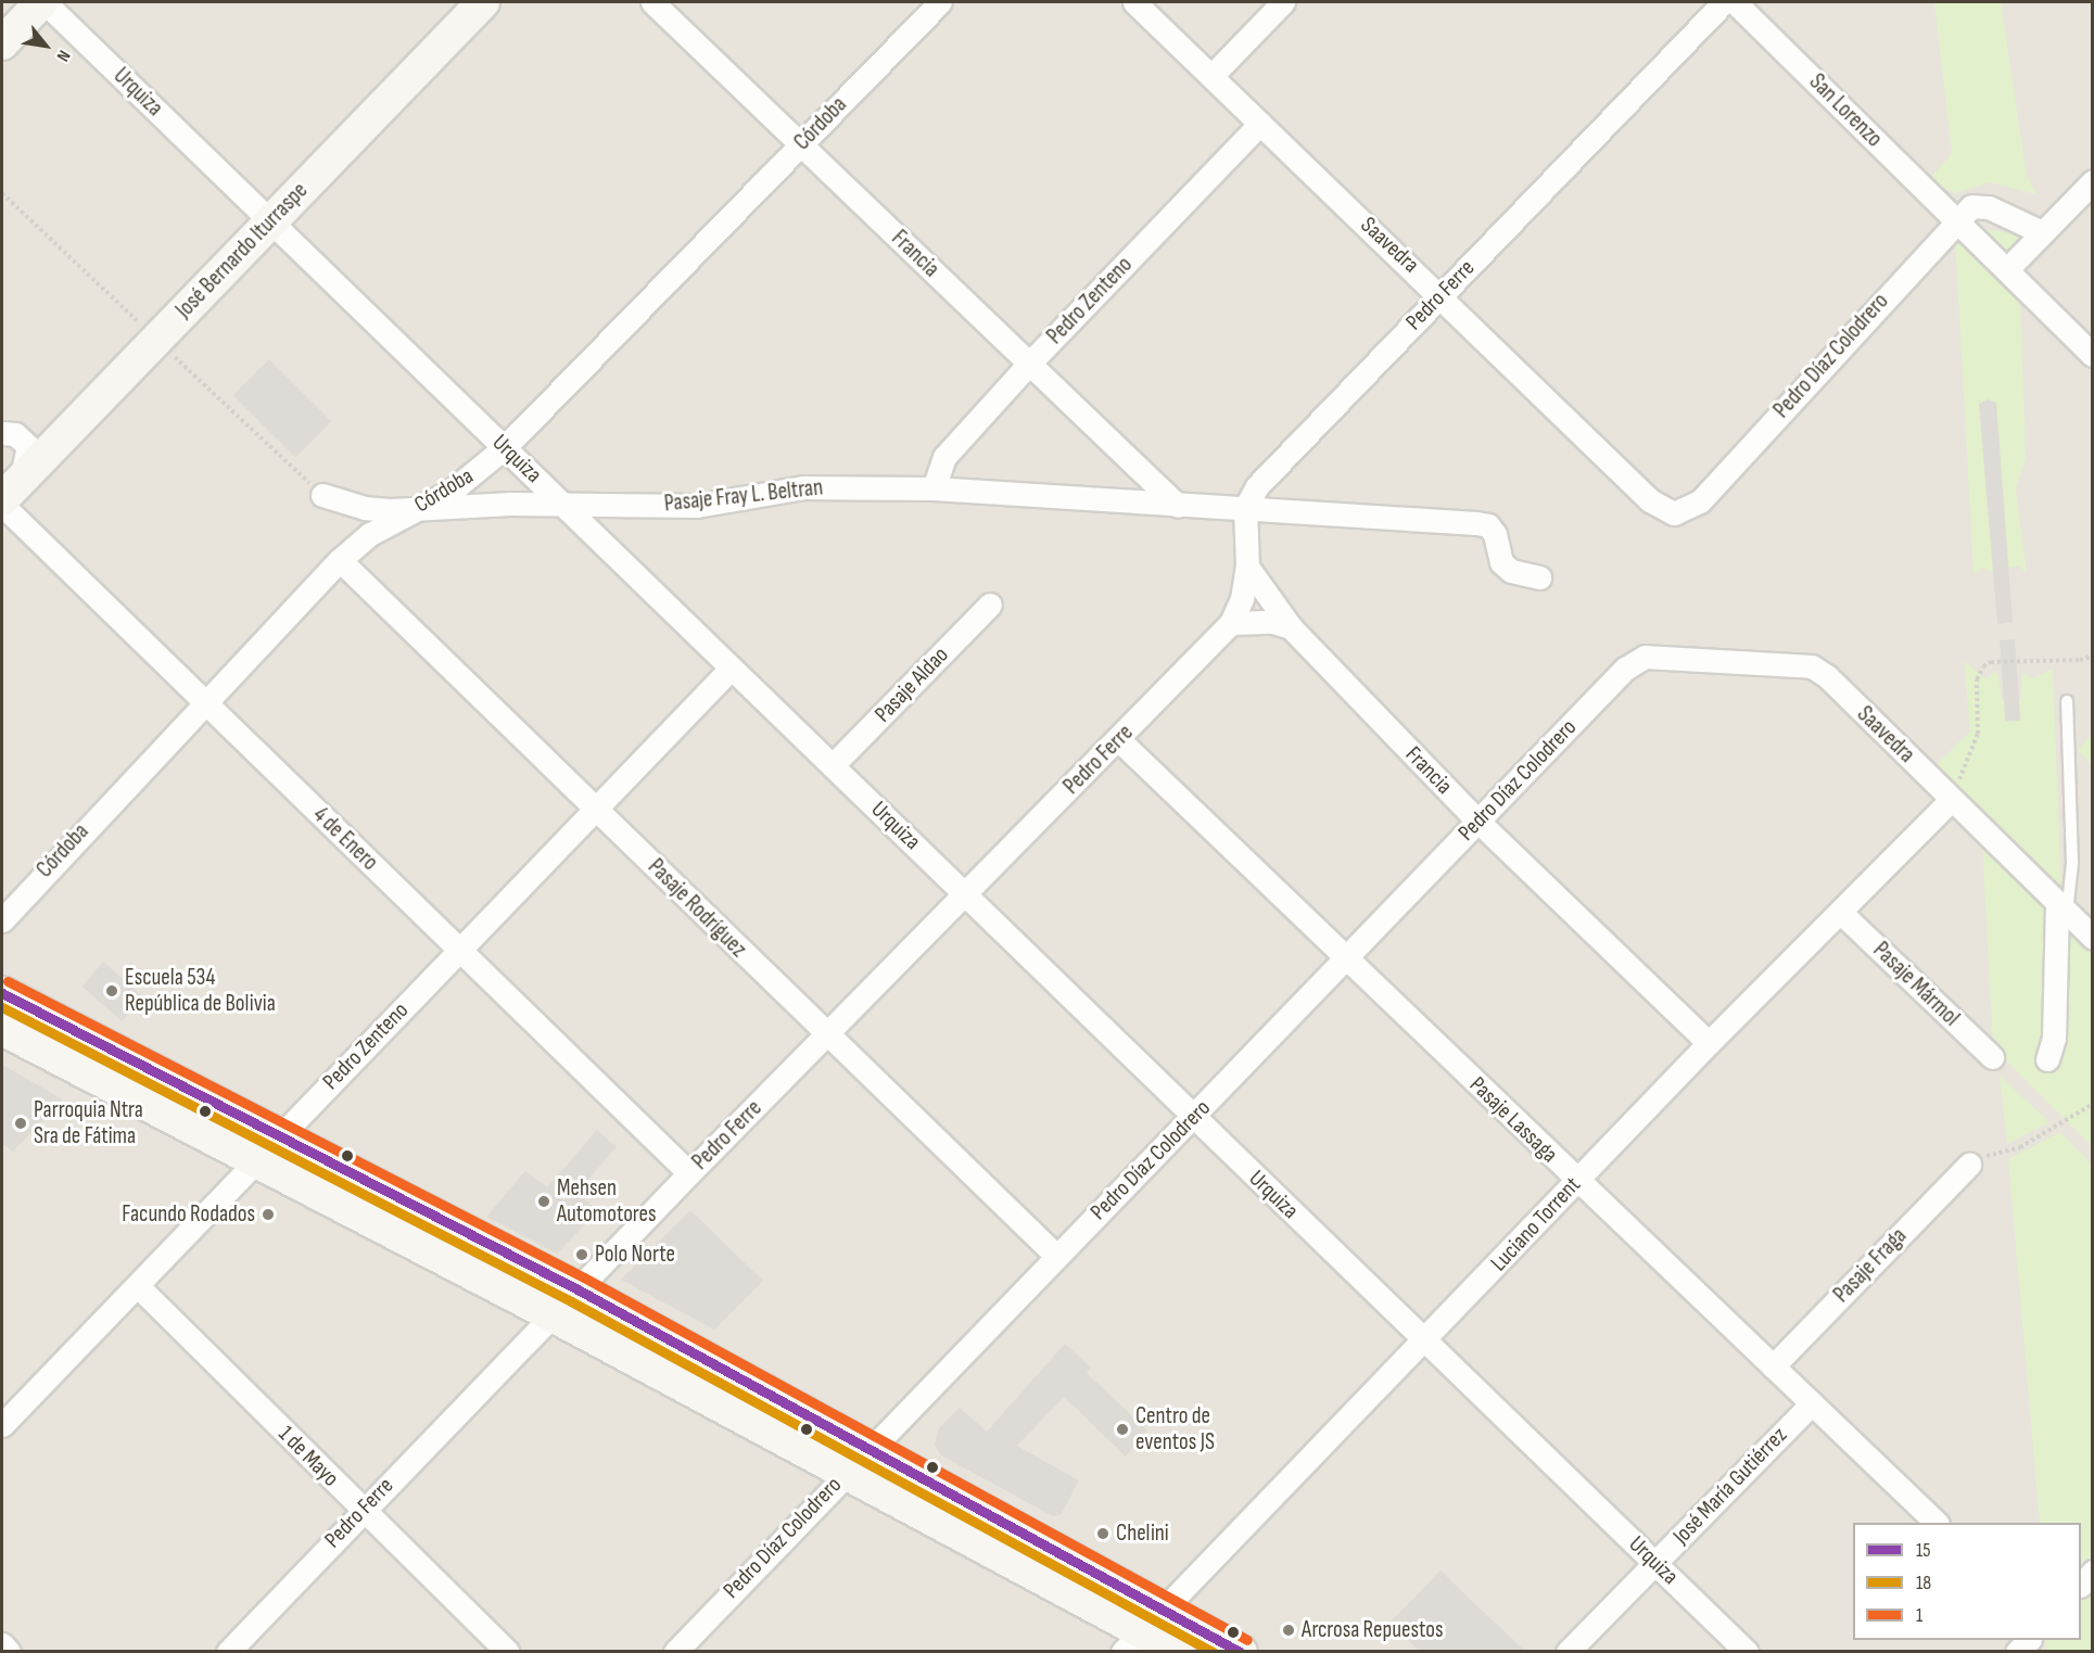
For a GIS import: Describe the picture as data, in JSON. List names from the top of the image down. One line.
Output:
{"streets":{"main road":["José Bernardo Iturraspe"],"street":["Urquiza","San Lorenzo","Córdoba","Saavedra","Francia","Pedro Ferre","Pedro Zenteno","Pedro Díaz Colodrero","Pasaje Fray L. Beltran","Pasaje Aldao","4 de Enero","Pasaje Rodríguez","Pasaje Mármol","Pasaje Lassaga","Luciano Torrent","Pasaje Fraga","1 de Mayo","José María Gutiérrez"]},"crossings":[["Urquiza","Córdoba"],["Urquiza","José Bernardo Iturraspe"],["Urquiza","Pedro Ferre"],["Urquiza","Pedro Zenteno"],["Urquiza","Pedro Díaz Colodrero"],["Urquiza","Pasaje Fray L. Beltran"],["Urquiza","Pasaje Aldao"],["Urquiza","Luciano Torrent"],["Urquiza","José María Gutiérrez"],["San Lorenzo","Pedro Díaz Colodrero"],["Córdoba","Francia"],["Córdoba","Pasaje Fray L. Beltran"],["Córdoba","4 de Enero"],["Córdoba","Pasaje Rodríguez"],["Saavedra","Pedro Ferre"],["Saavedra","Pedro Zenteno"],["Saavedra","Pedro Díaz Colodrero"],["Saavedra","Luciano Torrent"],["José Bernardo Iturraspe","4 de Enero"],["Francia","Pedro Ferre"],["Francia","Pedro Zenteno"],["Francia","Pedro Díaz Colodrero"],["Francia","Pasaje Fray L. Beltran"],["Francia","Luciano Torrent"],["Pedro Ferre","Pasaje Fray L. Beltran"],["Pedro Ferre","4 de Enero"],["Pedro Ferre","Pasaje Rodríguez"],["Pedro Ferre","Pasaje Lassaga"],["Pedro Ferre","1 de Mayo"],["Pedro Zenteno","Pasaje Fray L. Beltran"],["Pedro Zenteno","4 de Enero"],["Pedro Zenteno","Pasaje Rodríguez"],["Pedro Zenteno","1 de Mayo"],["Pedro Díaz Colodrero","Pasaje Rodríguez"],["Pedro Díaz Colodrero","Pasaje Lassaga"],["Pasaje Mármol","Luciano Torrent"],["Pasaje Lassaga","Luciano Torrent"],["Pasaje Lassaga","Pasaje Fraga"],["Pasaje Lassaga","José María Gutiérrez"]],"places":["Escuela 534 República de Bolivia","Parroquia Ntra Sra de Fátima","Mehsen Automotores","Facundo Rodados","Polo Norte","Centro de eventos JS","Chelini","Arcrosa Repuestos"],"lines":["transit line 1","transit line 15","transit line 18"],"legend":["15","18","1"],"north":"bottom right"}
